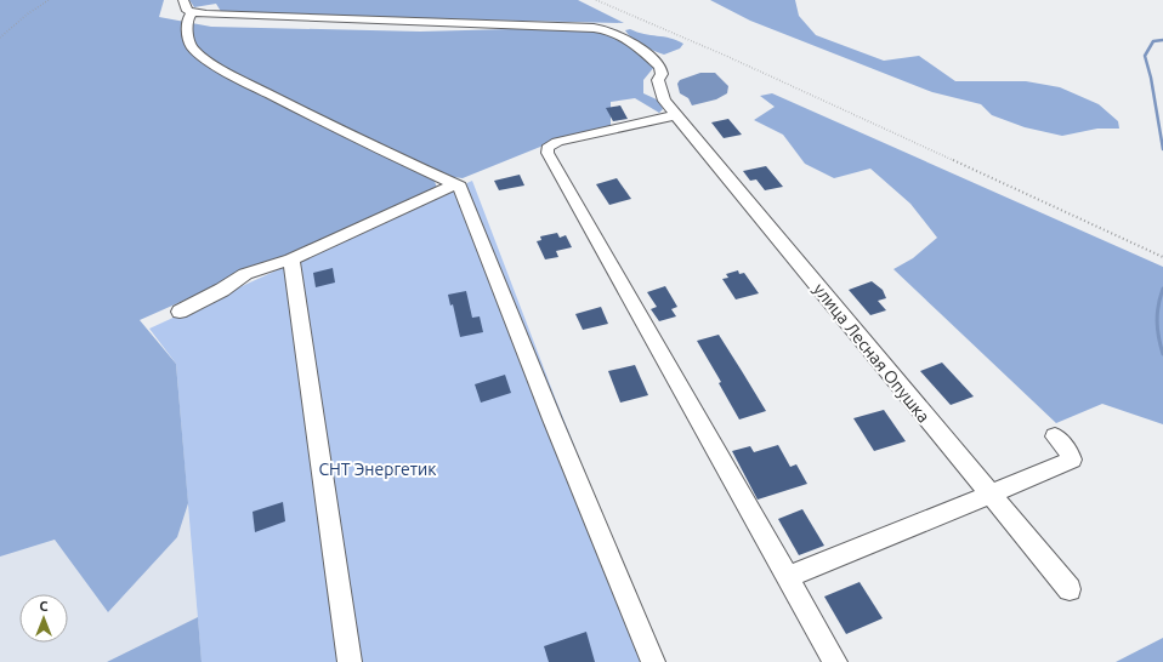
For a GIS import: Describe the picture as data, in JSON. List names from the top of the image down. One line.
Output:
{"streets":{"street":["улица Лесная Опушка"]},"parks":["СНТ Энергетик"],"north":"top"}
